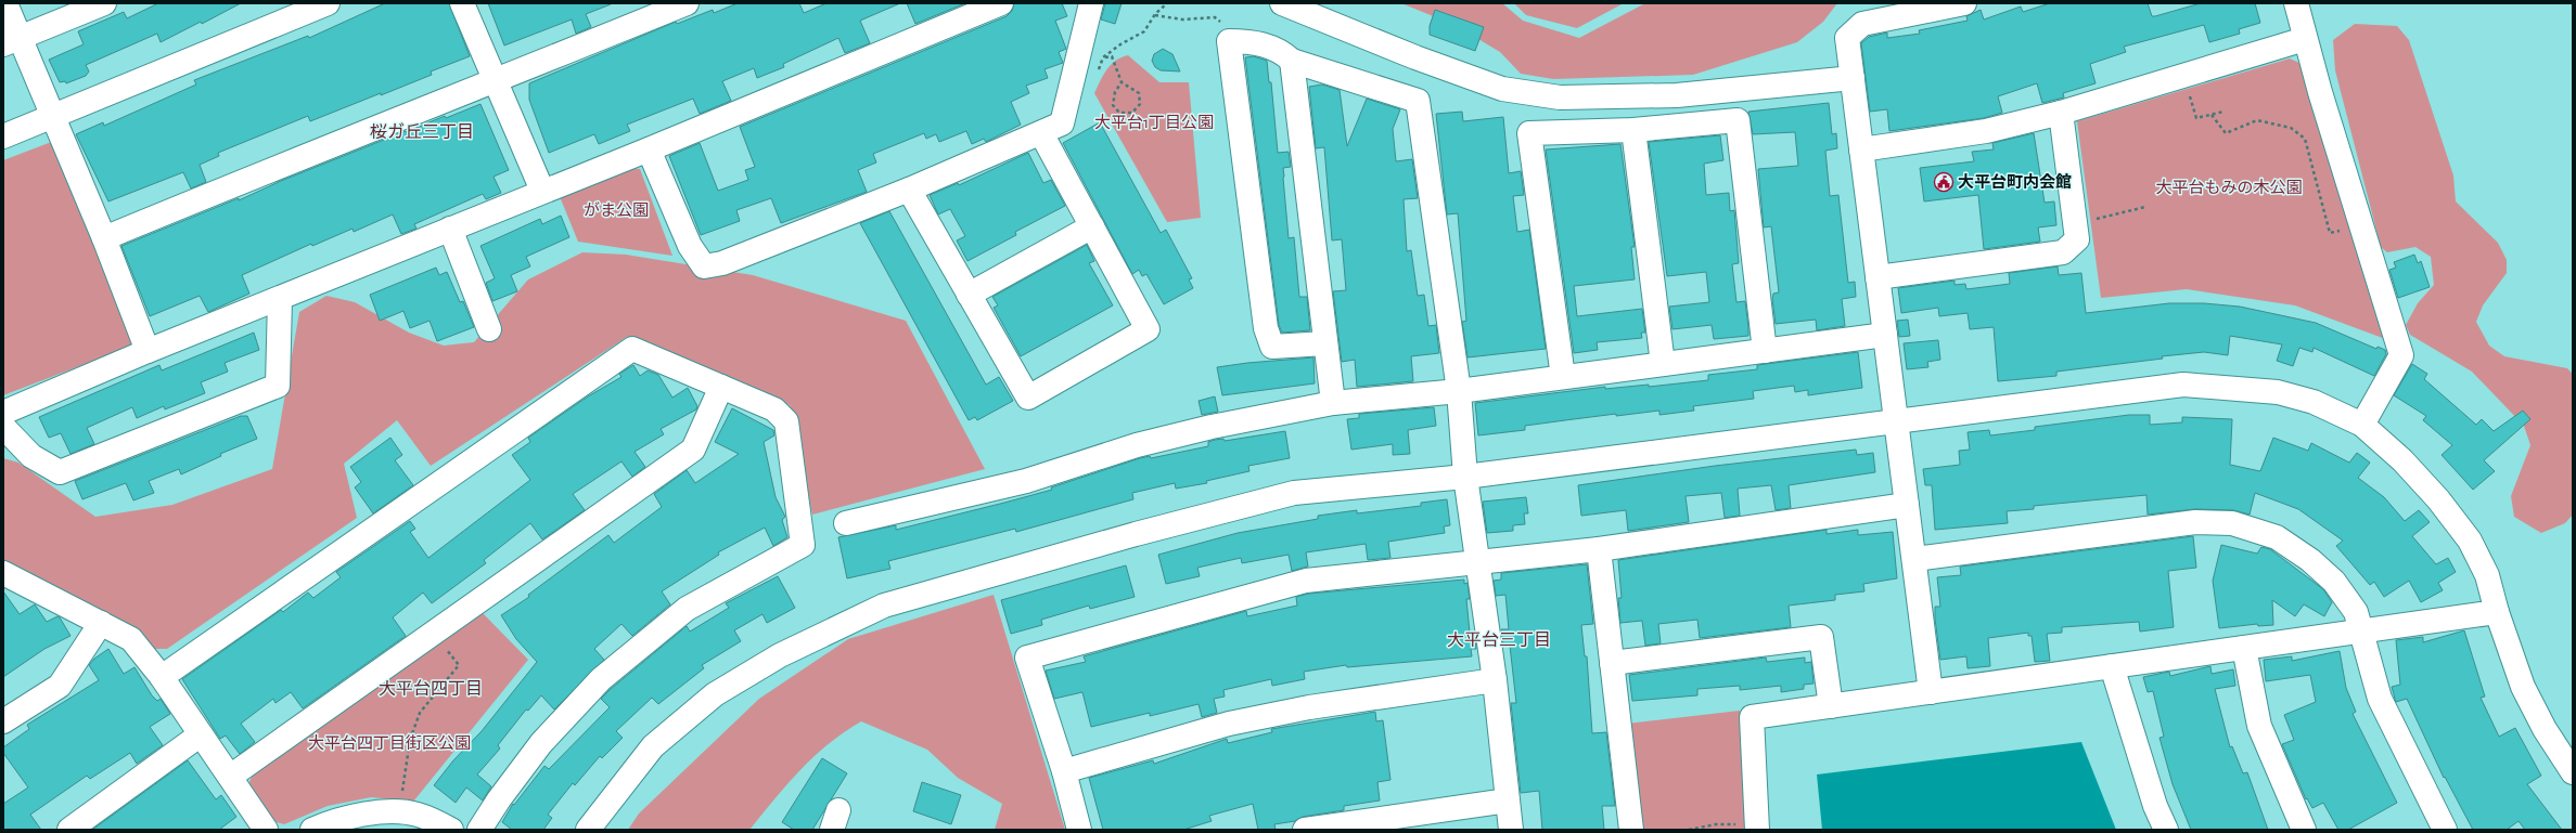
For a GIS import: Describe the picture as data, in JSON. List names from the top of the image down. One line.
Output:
{"districts":["桜ガ丘三丁目","大平台三丁目","大平台四丁目"],"parks":["大平台1丁目公園","大平台もみの木公園","がま公園","大平台四丁目街区公園"],"places":{"public building":["大平台町内会館"]}}
